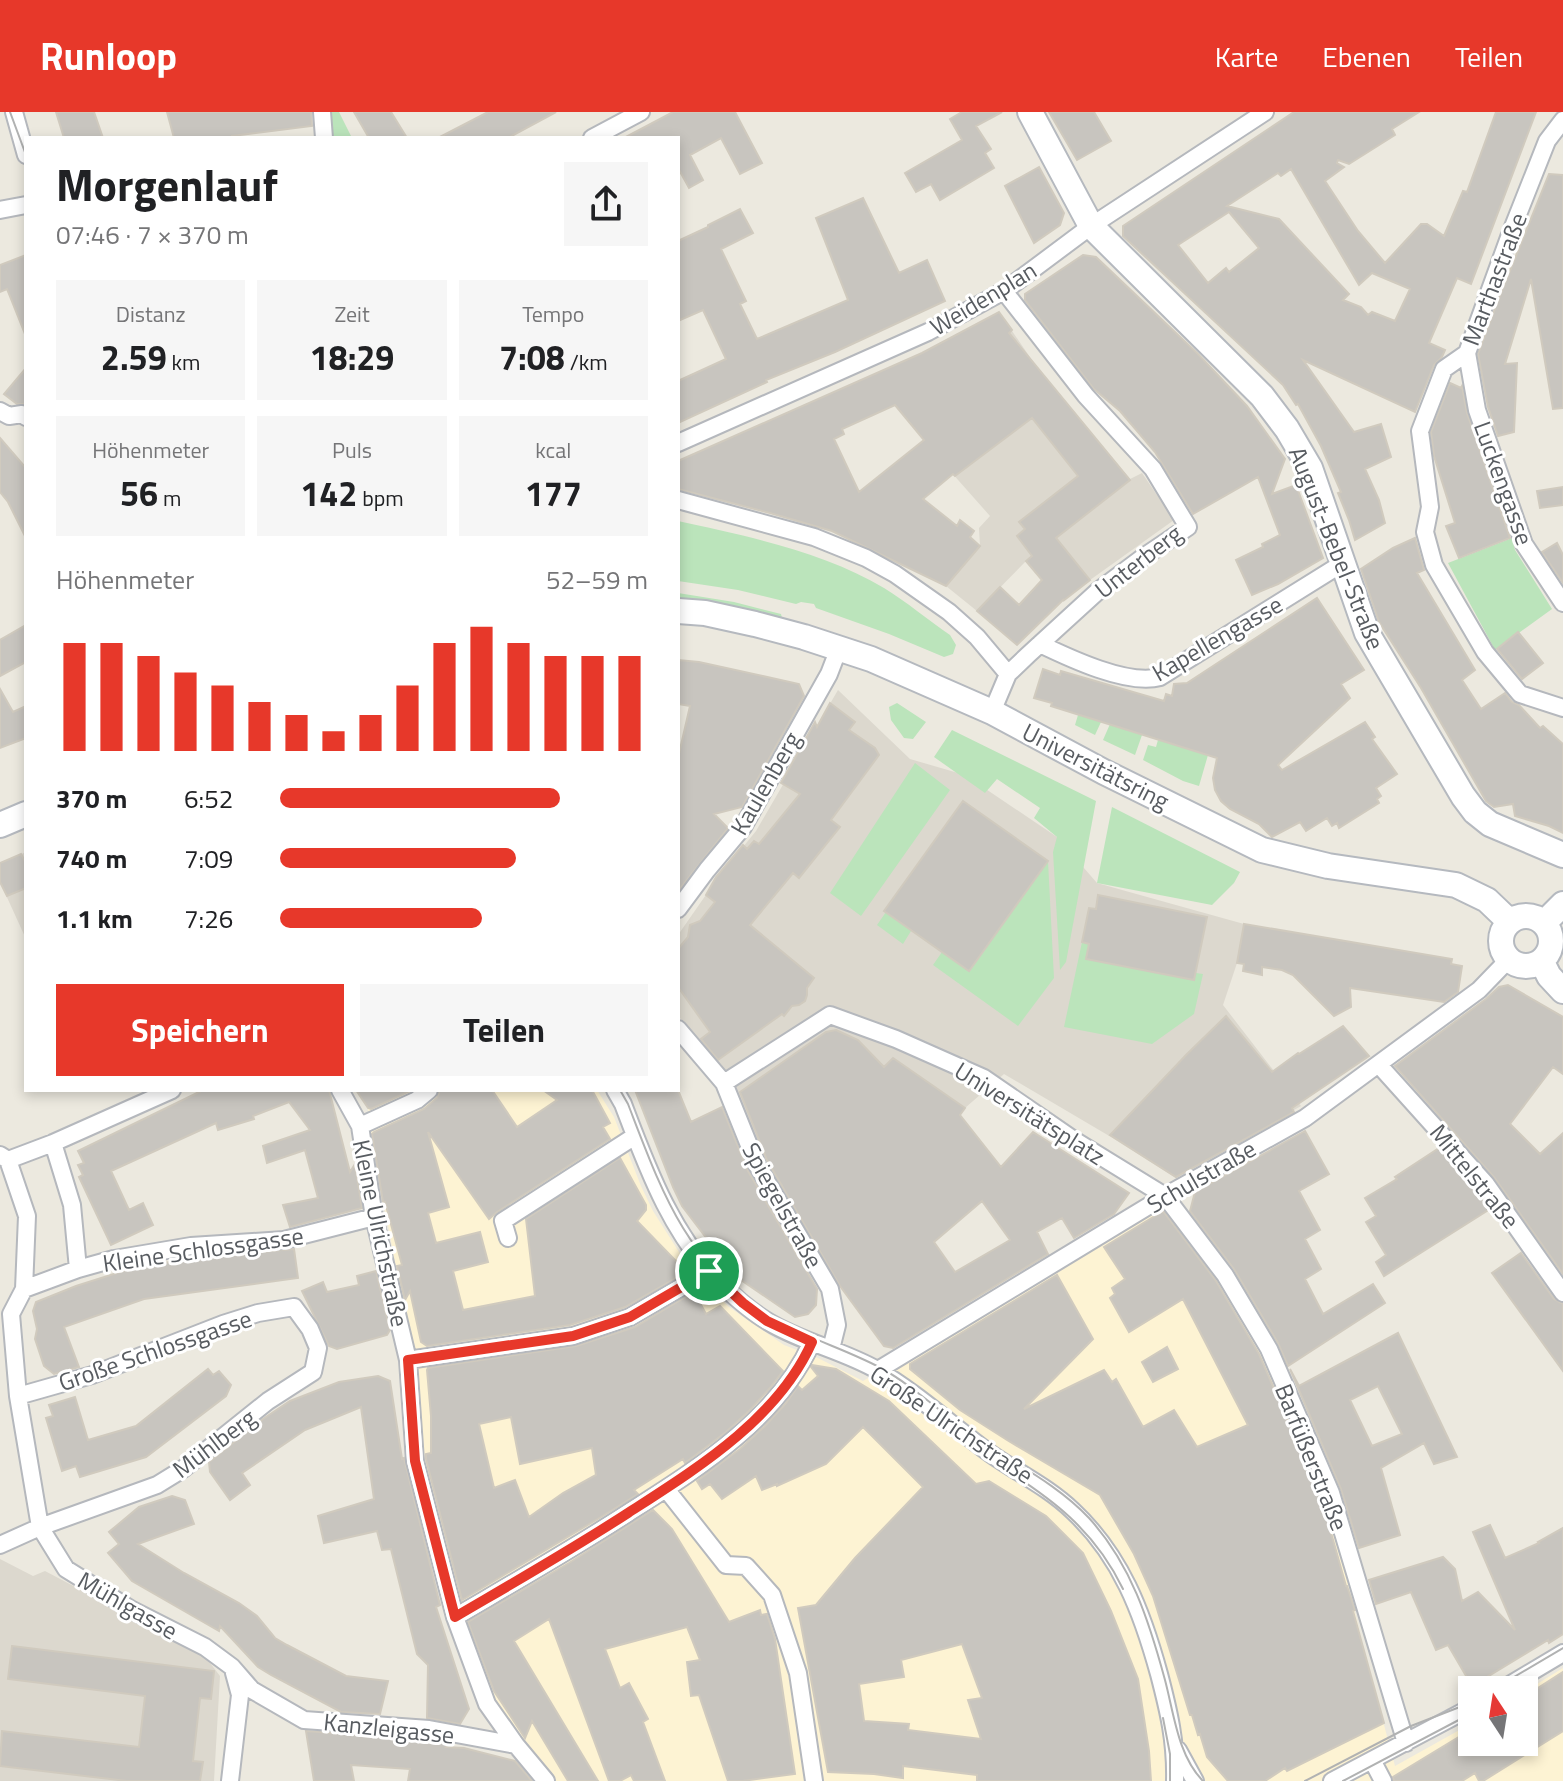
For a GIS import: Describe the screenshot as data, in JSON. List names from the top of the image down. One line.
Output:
{"streets":{"street":["Marthastraße","Weidenplan","Luckengasse","August-Bebel-Straße","Unterberg","Kapellengasse","Universitätsring","Kaulenberg","Universitätsplatz","Schulstraße","Mittelstraße","Spiegelstraße","Kleine Ulrichstraße","Kleine Schlossgasse","Große Schlossgasse","Große Ulrichstraße","Mühlberg","Barfüßerstraße","Mühlgasse","Kanzleigasse"]},"crossings":[["Marthastraße","Luckengasse"],["Weidenplan","August-Bebel-Straße"],["Weidenplan","Unterberg"],["August-Bebel-Straße","Kapellengasse"],["Unterberg","Kapellengasse"],["Unterberg","Universitätsring"],["Universitätsring","Kaulenberg"],["Universitätsring","Schulstraße"],["Universitätsplatz","Schulstraße"],["Universitätsplatz","Spiegelstraße"],["Universitätsplatz","Barfüßerstraße"],["Schulstraße","Mittelstraße"],["Schulstraße","Große Ulrichstraße"],["Schulstraße","Barfüßerstraße"],["Spiegelstraße","Große Ulrichstraße"],["Kleine Ulrichstraße","Kleine Schlossgasse"],["Kleine Ulrichstraße","Kanzleigasse"],["Große Schlossgasse","Mühlberg"],["Mühlberg","Mühlgasse"],["Mühlgasse","Kanzleigasse"]],"north":"top","page":{"header":"Runloop","nav":["Karte","Ebenen","Teilen"],"heading":["Morgenlauf","07:46 · 7 × 370 m"],"stats":[["Distanz","2.59 km"],["Zeit","18:29"],["Tempo","7:08 /km"],["Höhenmeter","56 m"],["Puls","142 bpm"],["kcal","177"]],"chart":["Höhenmeter","52–59 m"],"list":[{"name":"370 m","note":"6:52"},{"name":"740 m","note":"7:09"},{"name":"1.1 km","note":"7:26"}],"buttons":["Speichern","Teilen"]}}
